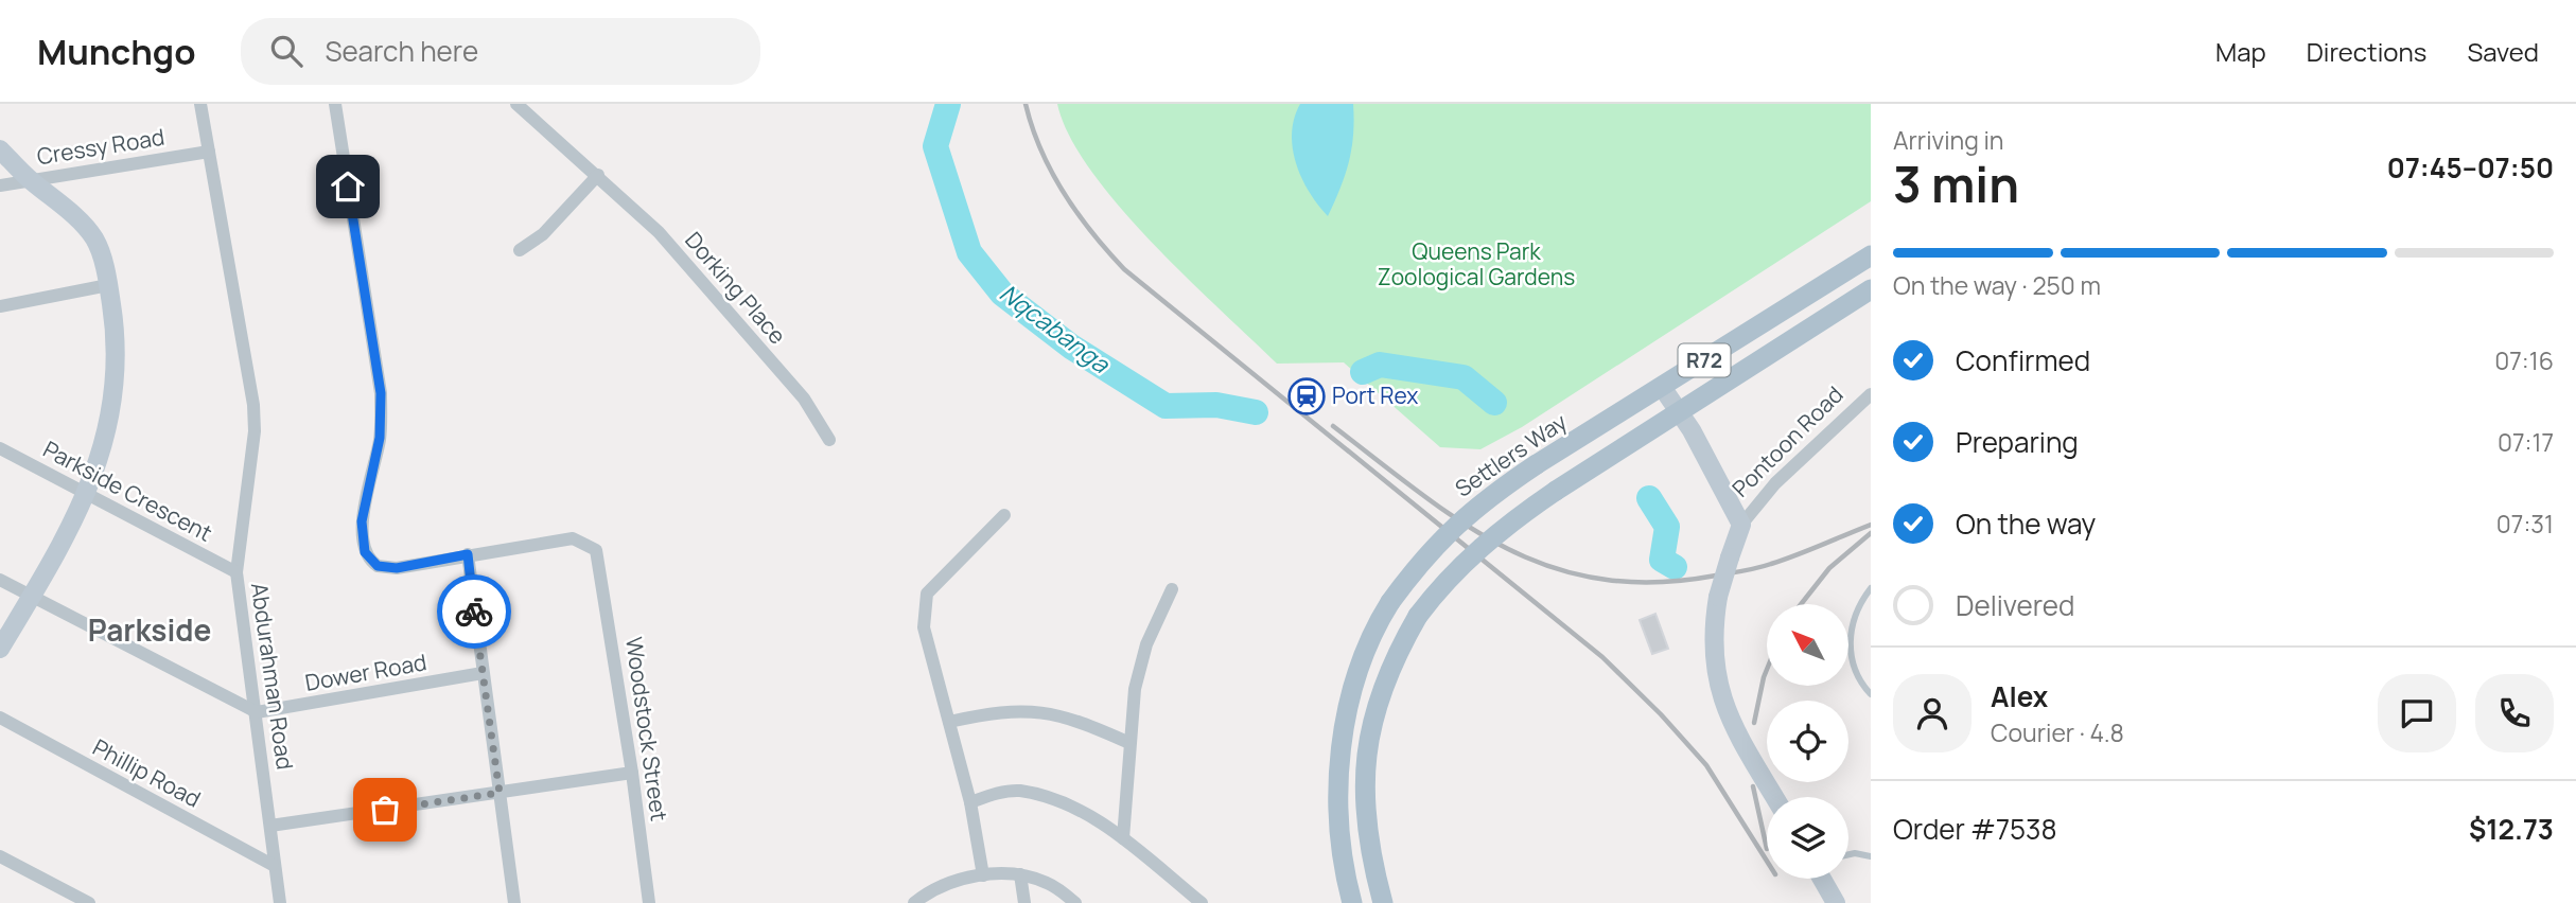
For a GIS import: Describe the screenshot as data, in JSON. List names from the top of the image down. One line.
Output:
{"streets":{"main road":["R72","Settlers Way"],"street":["Cressy Road","Dorking Place","Pontoon Road","Parkside Crescent","Dower Road","Abdurahman Road","Woodstock Street","Phillip Road"]},"crossings":[["Cressy Road","Abdurahman Road"],["R72","Pontoon Road"],["Pontoon Road","Settlers Way"],["Parkside Crescent","Abdurahman Road"],["Dower Road","Abdurahman Road"],["Abdurahman Road","Phillip Road"]],"districts":["Parkside"],"water":["Nqcabanga"],"parks":["Queens Park Zoological Gardens"],"places":{"station":["Port Rex"]},"north":"top left","page":{"header":"Munchgo","search":"Search here","nav":["Map","Directions","Saved"],"heading":["3 min","Arriving in","07:45–07:50"],"panel":["Alex","Courier · 4.8","Order #7538","$12.73"],"bar":"On the way · 250 m","list":[["Confirmed","07:16"],["Preparing","07:17"],["On the way","07:31"],"Delivered"]}}
